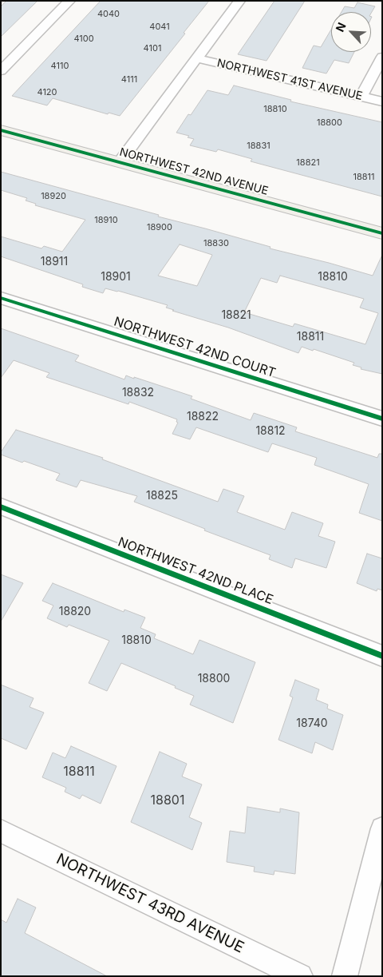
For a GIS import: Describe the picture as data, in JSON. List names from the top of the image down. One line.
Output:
{"streets":{"street":["NORTHWEST 41ST AVENUE","NORTHWEST 42ND AVENUE","NORTHWEST 42ND COURT","NORTHWEST 42ND PLACE","NORTHWEST 43RD AVENUE"]},"house_numbers":["4040","4041","4100","4101","4110","4111","4120","18810","18800","18831","18821","18811","18920","18910","18900","18830","18911","18901","18810","18821","18811","18832","18822","18812","18825","18820","18810","18800","18740","18811","18801"],"north":"top left"}
